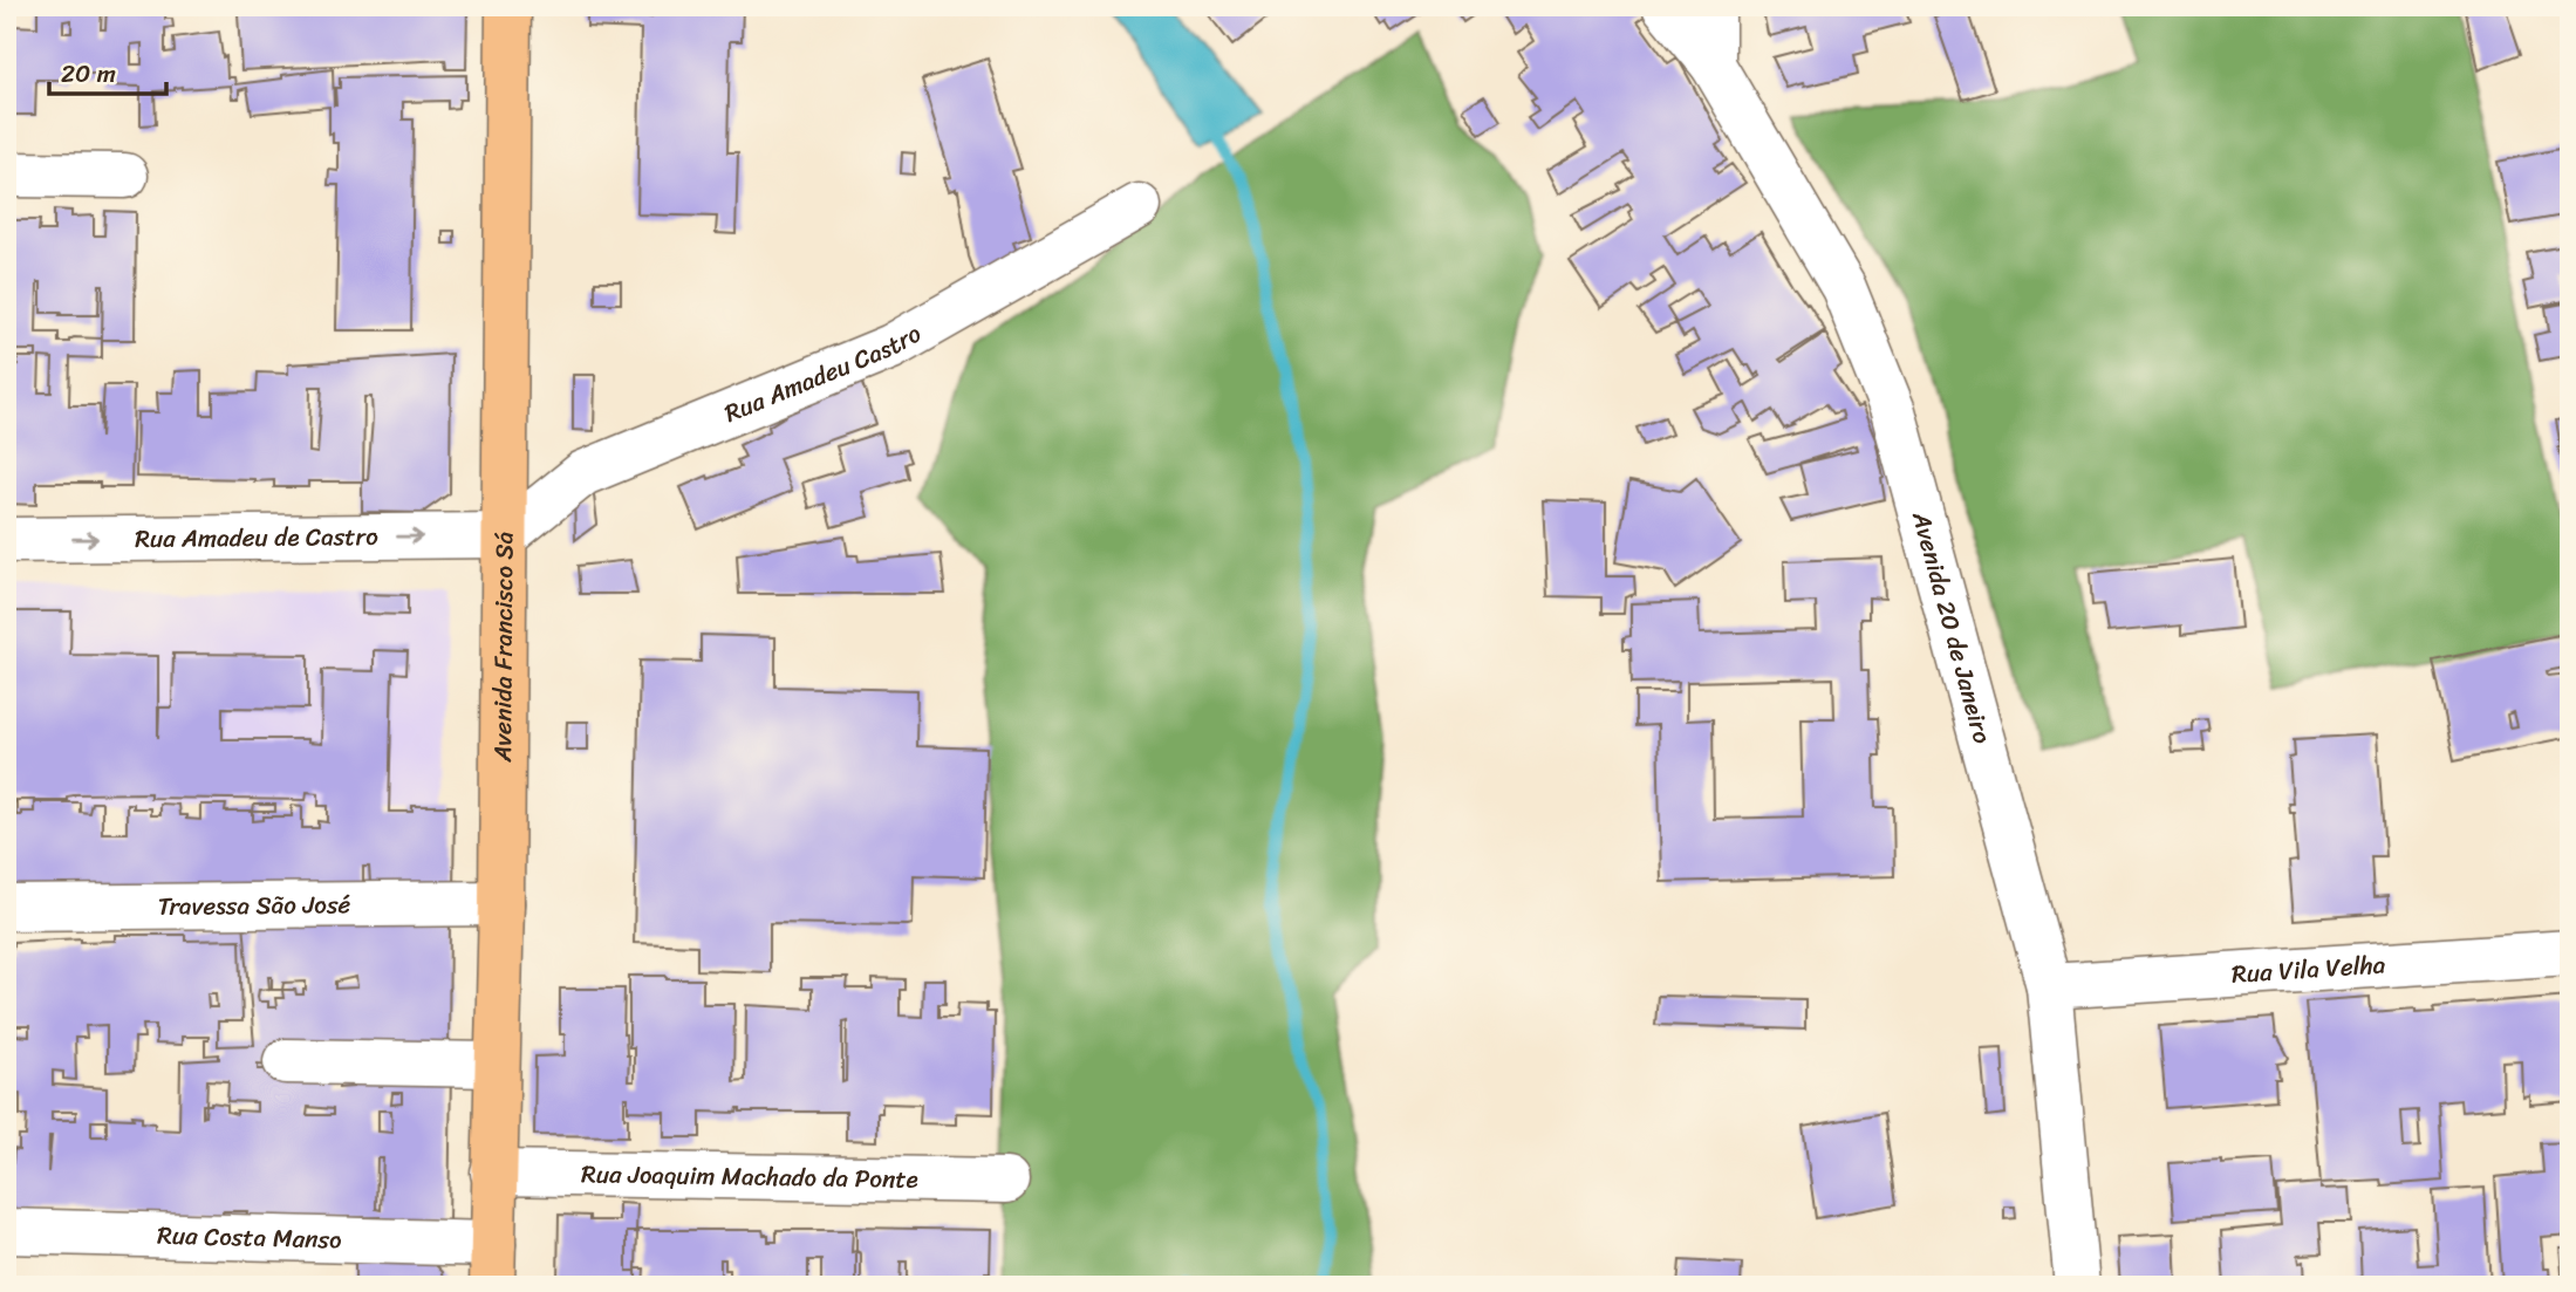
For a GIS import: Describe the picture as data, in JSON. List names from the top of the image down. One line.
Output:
{"streets":{"main road":["Avenida Francisco Sá"],"street":["Rua Amadeu Castro","Rua Amadeu de Castro","Avenida 20 de Janeiro","Travessa São José","Rua Vila Velha","Rua Joaquim Machado da Ponte","Rua Costa Manso"]},"crossings":[["Rua Amadeu Castro","Rua Amadeu de Castro"],["Rua Amadeu Castro","Avenida Francisco Sá"],["Rua Amadeu de Castro","Avenida Francisco Sá"],["Avenida 20 de Janeiro","Rua Vila Velha"],["Avenida Francisco Sá","Travessa São José"],["Avenida Francisco Sá","Rua Joaquim Machado da Ponte"],["Avenida Francisco Sá","Rua Costa Manso"]],"one_way":["Rua Amadeu de Castro"],"scale_bar":"20 m"}
